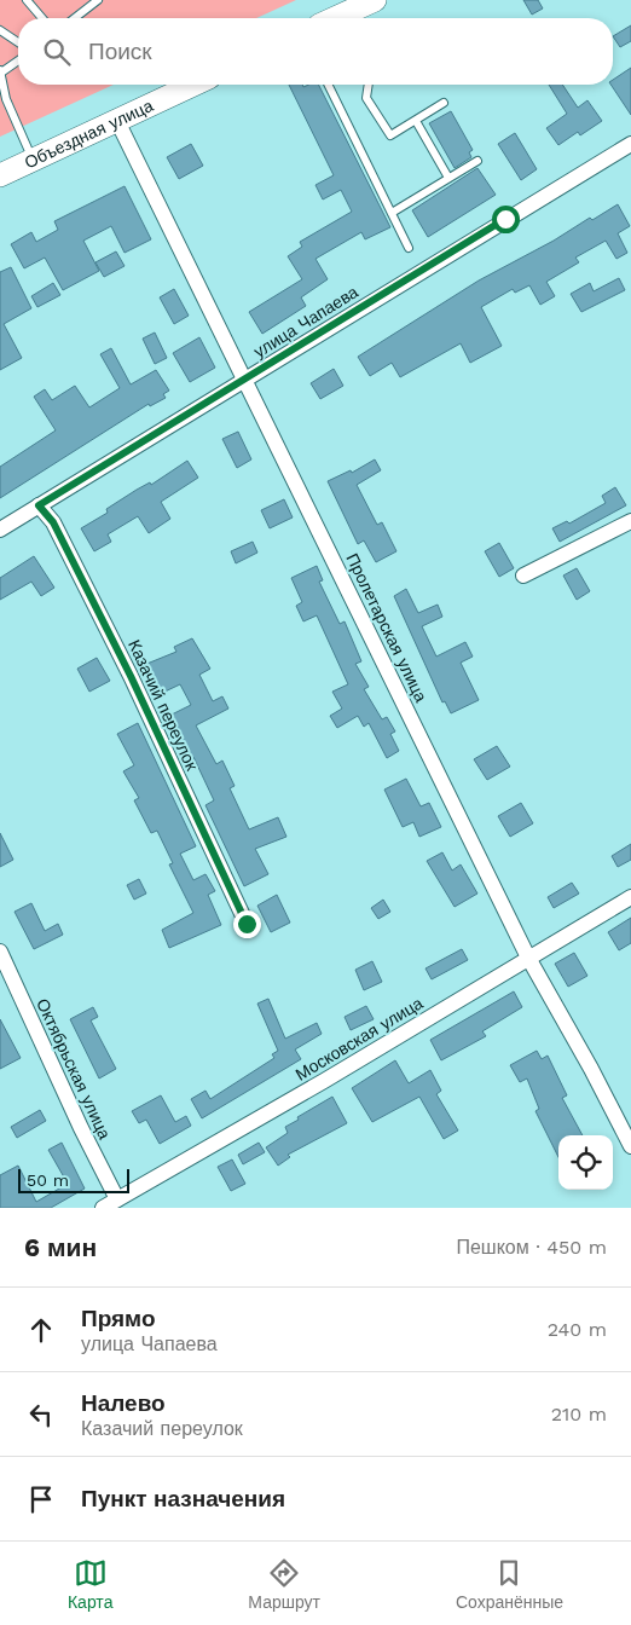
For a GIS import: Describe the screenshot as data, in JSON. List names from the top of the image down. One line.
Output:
{"streets":{"street":["Объездная улица","улица Чапаева","Пролетарская улица","Казачий переулок","Московская улица","Октябрьская улица"]},"crossings":[["Объездная улица","Пролетарская улица"],["улица Чапаева","Пролетарская улица"],["улица Чапаева","Казачий переулок"],["Пролетарская улица","Московская улица"],["Московская улица","Октябрьская улица"]],"scale_bar":"50 m","page":{"search":"Поиск","scale":"50 m","heading":["6 мин","Пешком · 450 m"],"list":[["Прямо","улица Чапаева","240 m"],["Налево","Казачий переулок","210 m"],"Пункт назначения"],"nav":["Карта","Маршрут","Сохранённые"]}}
